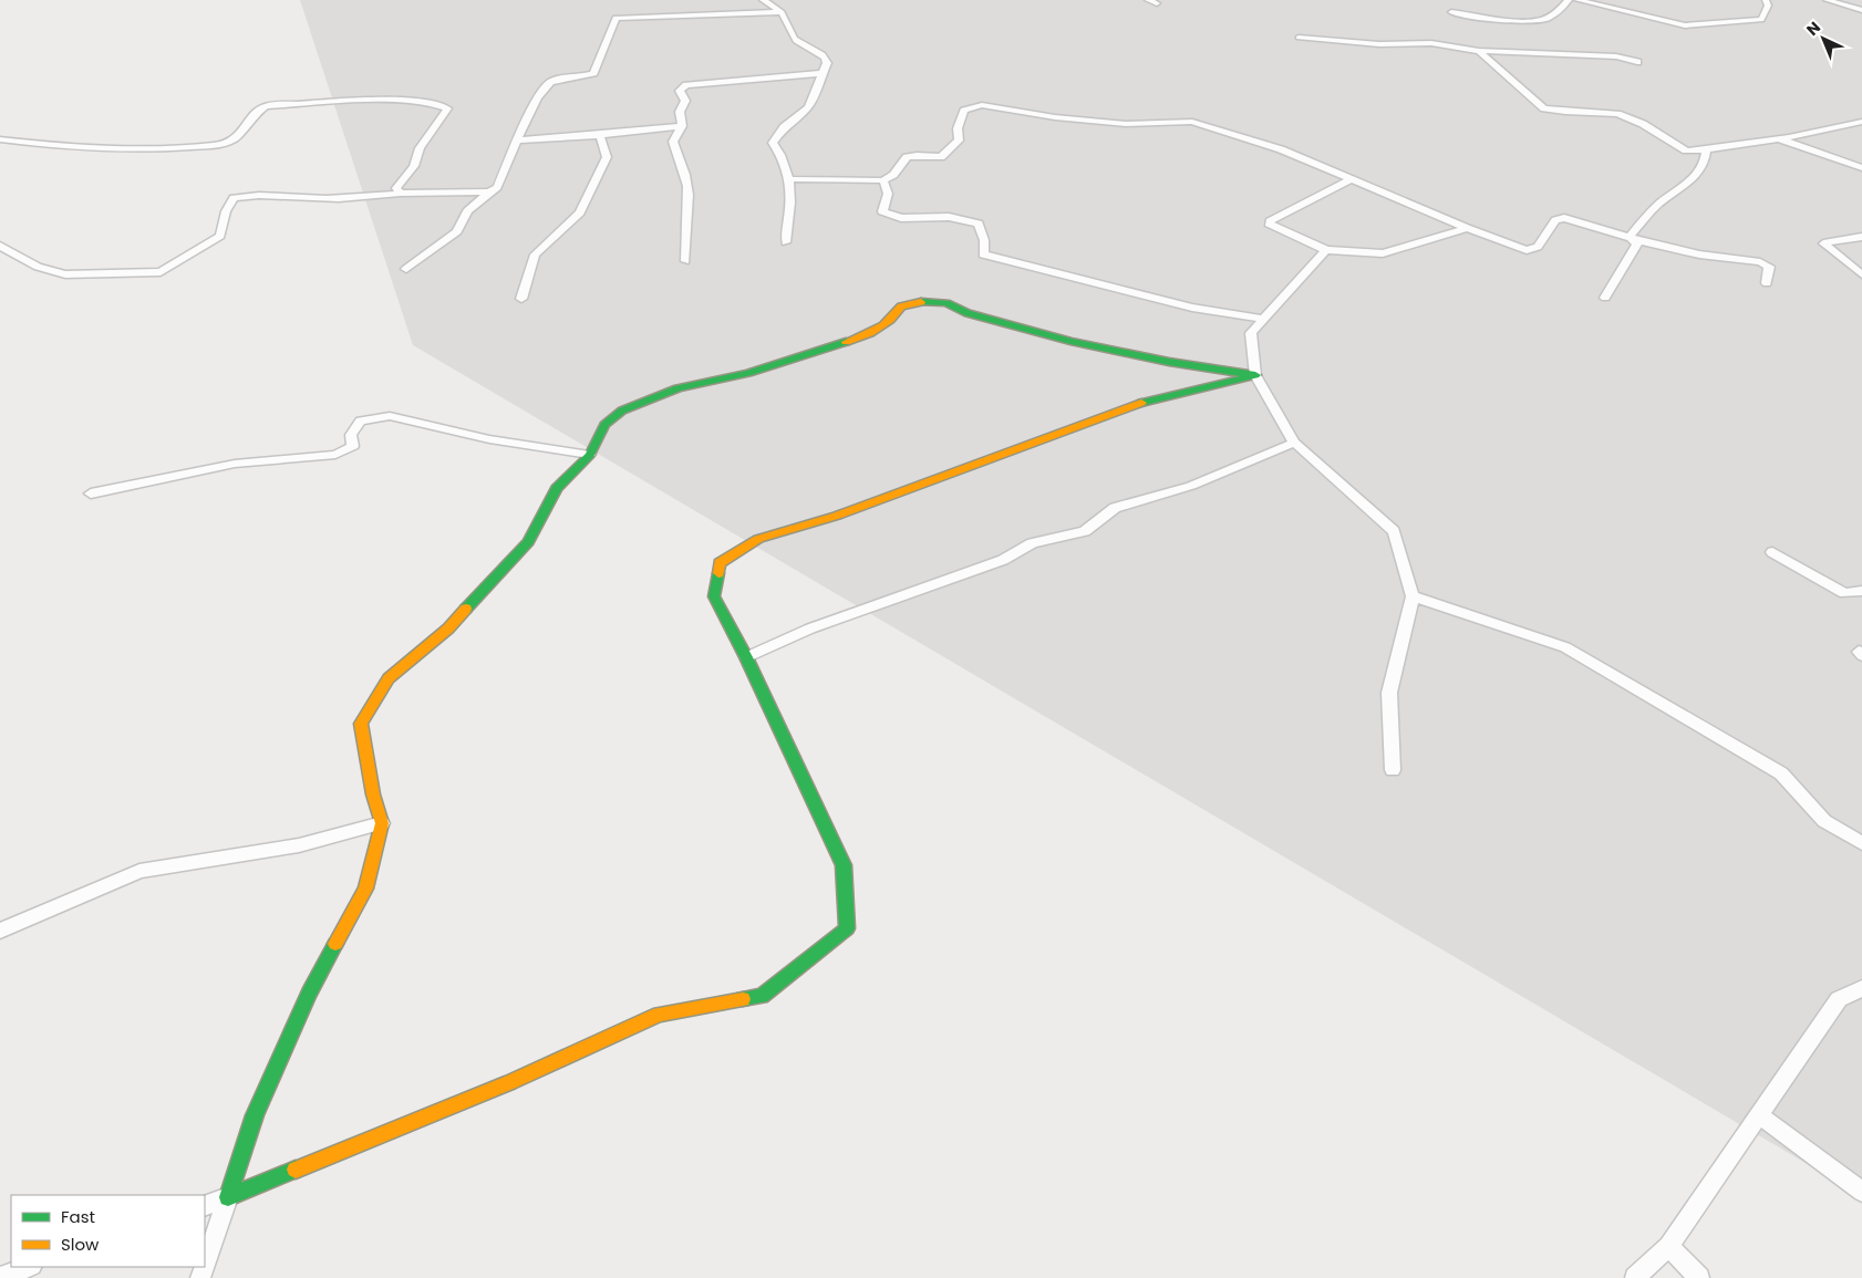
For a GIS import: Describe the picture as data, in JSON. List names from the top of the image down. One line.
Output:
{"legend":["Fast","Slow"],"north":"top left"}
